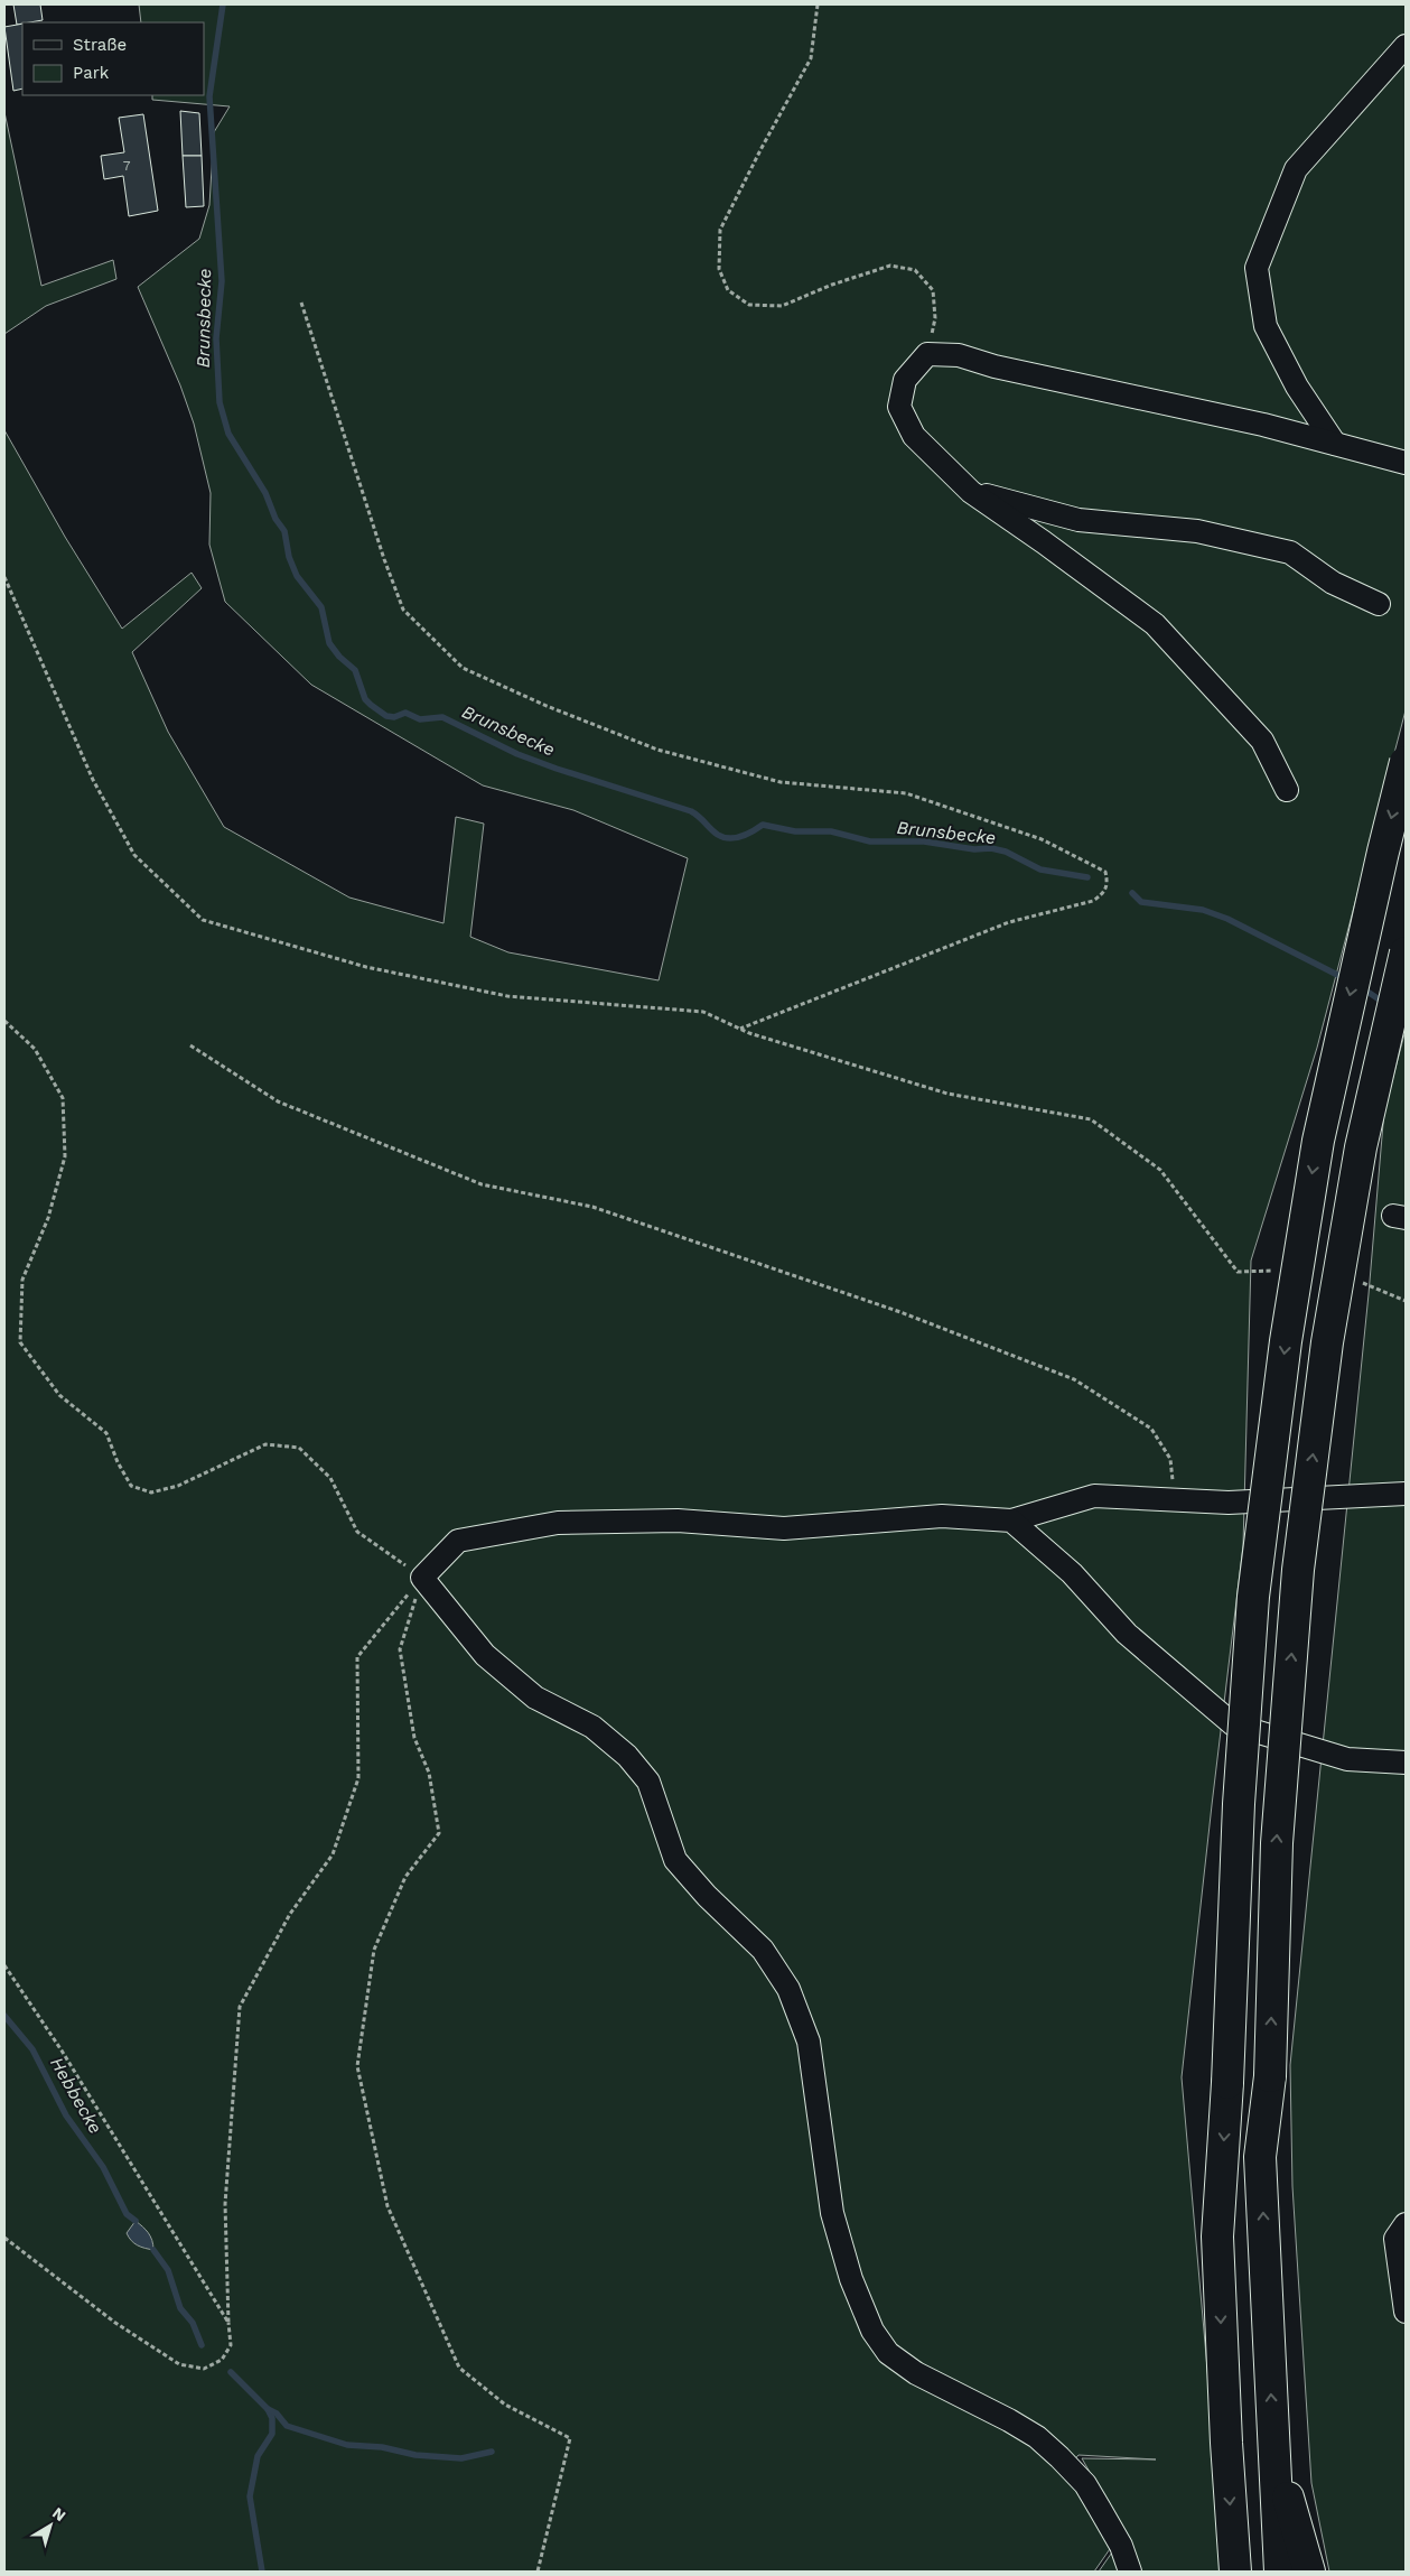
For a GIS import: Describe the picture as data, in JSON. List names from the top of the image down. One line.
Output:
{"water":["Brunsbecke","Hebbecke"],"house_numbers":["7"],"legend":["Straße","Park"],"north":"top right"}
